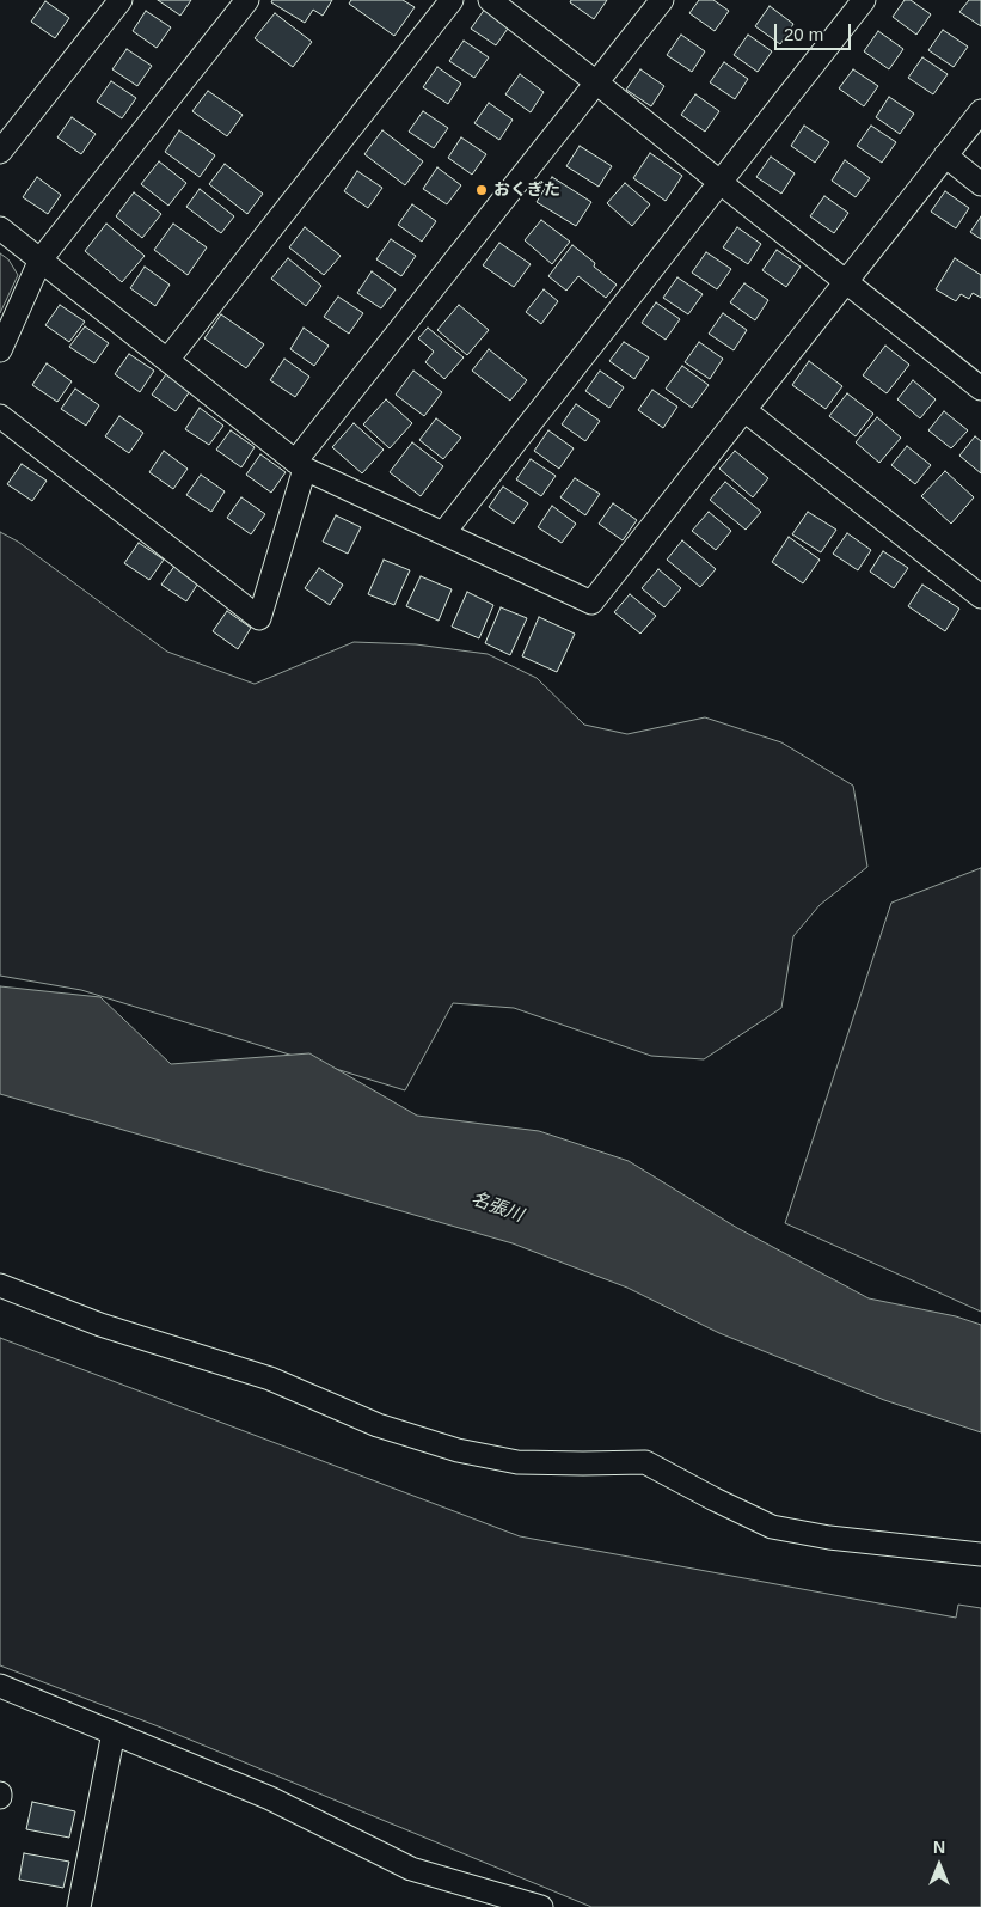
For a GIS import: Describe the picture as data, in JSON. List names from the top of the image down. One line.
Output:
{"water":["名張川"],"places":["おくぎた"],"scale_bar":"20 m","north":"top"}
